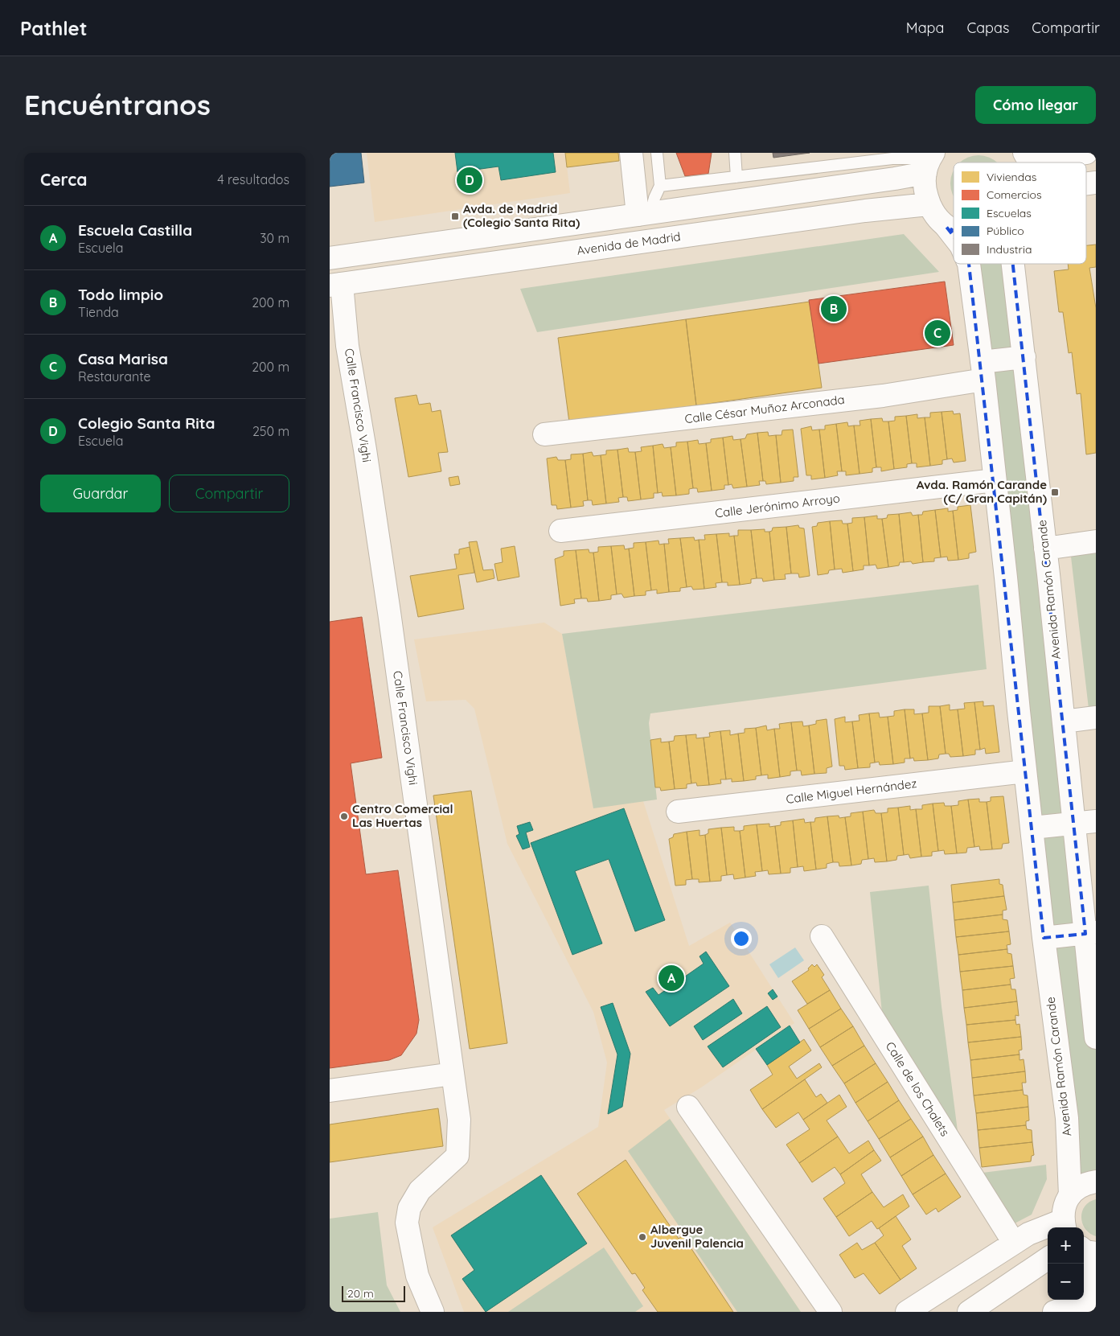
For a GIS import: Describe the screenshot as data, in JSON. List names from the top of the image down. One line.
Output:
{"streets":{"street":["Avenida de Madrid","Calle Francisco Vighi","Calle César Muñoz Arconada","Calle Jerónimo Arroyo","Avenida Ramón Carande","Calle Miguel Hernández","Calle de los Chalets"]},"crossings":[["Avenida de Madrid","Calle Francisco Vighi"],["Avenida de Madrid","Avenida Ramón Carande"],["Calle César Muñoz Arconada","Avenida Ramón Carande"],["Calle Jerónimo Arroyo","Avenida Ramón Carande"],["Avenida Ramón Carande","Calle Miguel Hernández"]],"places":{"transit":["Avda. de Madrid (Colegio Santa Rita)","Avda. Ramón Carande (C/ Gran Capitán)"],"other":["Centro Comercial Las Huertas","Albergue Juvenil Palencia"]},"legend":["Viviendas","Comercios","Escuelas","Público","Industria"],"scale_bar":"20 m","page":{"header":"Pathlet","nav":["Mapa","Capas","Compartir"],"buttons":["Cómo llegar",["Guardar","Compartir"]],"title":"Encuéntranos","heading":["Cerca","4 resultados"],"pins":["D","B","C","A"],"list":[{"mark":"A","name":"Escuela Castilla","note":"Escuela","value":"30 m"},{"mark":"B","name":"Todo limpio","note":"Tienda","value":"200 m"},{"mark":"C","name":"Casa Marisa","note":"Restaurante","value":"200 m"},{"mark":"D","name":"Colegio Santa Rita","note":"Escuela","value":"250 m"}],"map_buttons":["+","−"],"scale":"20 m"}}
